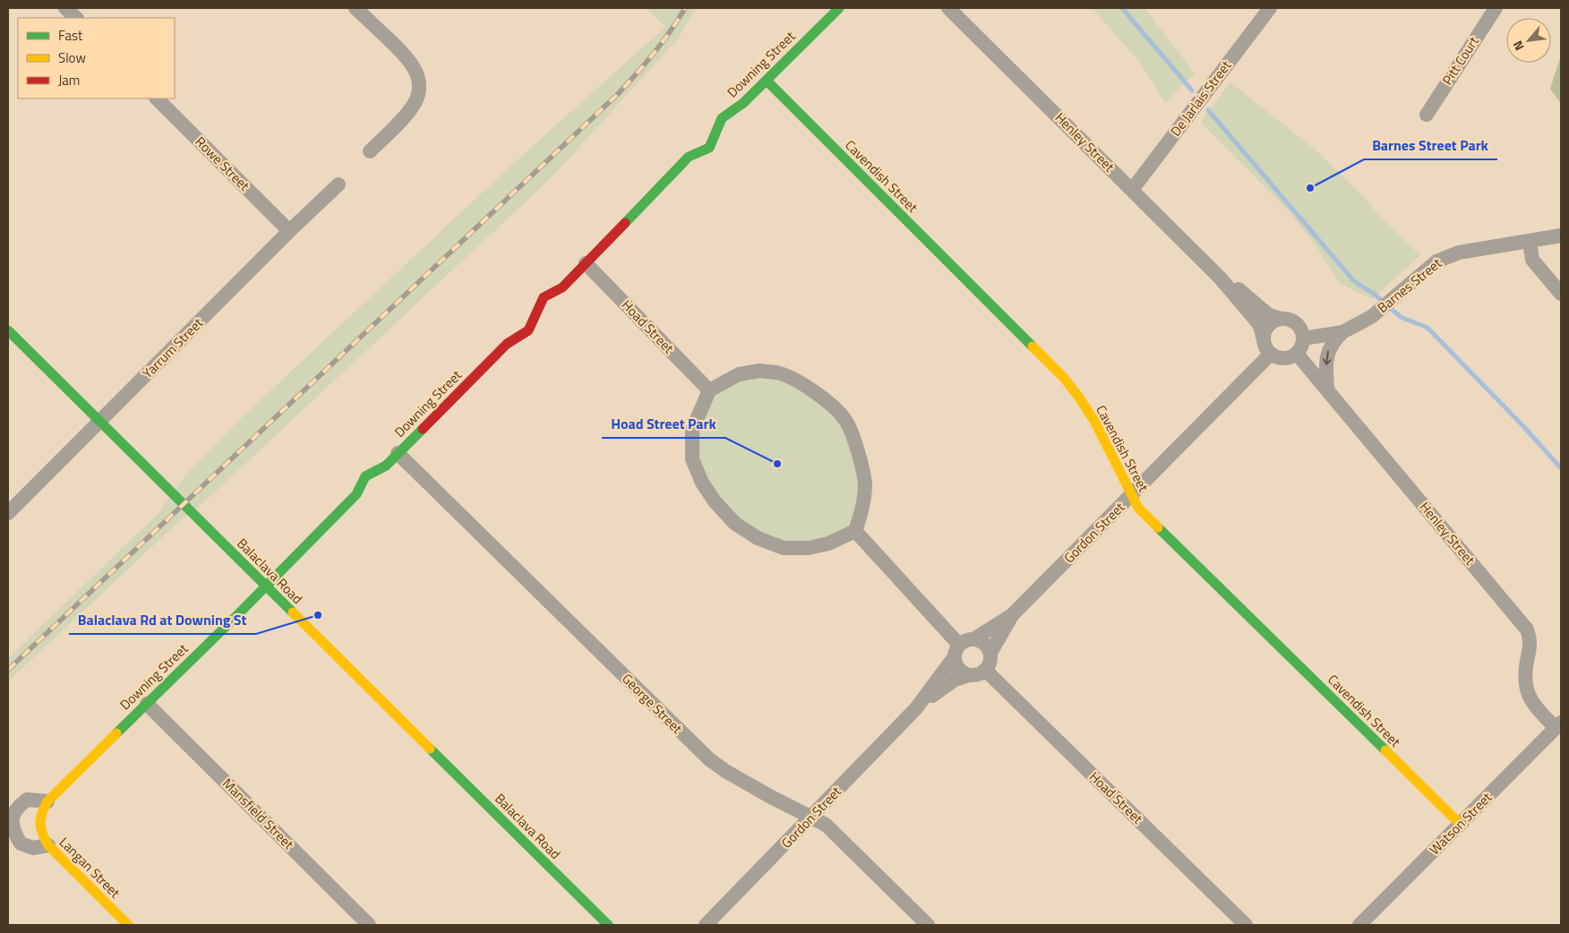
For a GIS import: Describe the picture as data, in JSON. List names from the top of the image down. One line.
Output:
{"streets":{"street":["Pitt Court","Downing Street","De Jarlais Street","Henley Street","Rowe Street","Cavendish Street","Barnes Street","Hoad Street","Yarrum Street","Gordon Street","Balaclava Road","George Street","Mansfield Street","Watson Street","Langan Street"]},"crossings":[["Downing Street","Cavendish Street"],["Downing Street","Hoad Street"],["Downing Street","Balaclava Road"],["Downing Street","George Street"],["Downing Street","Mansfield Street"],["Downing Street","Langan Street"],["De Jarlais Street","Henley Street"],["Henley Street","Barnes Street"],["Henley Street","Gordon Street"],["Henley Street","Watson Street"],["Rowe Street","Yarrum Street"],["Cavendish Street","Gordon Street"],["Cavendish Street","Watson Street"],["Barnes Street","Gordon Street"],["Hoad Street","Gordon Street"],["Yarrum Street","Balaclava Road"],["Gordon Street","George Street"]],"places":["Barnes Street Park","Hoad Street Park","Balaclava Rd at Downing St"],"legend":["Fast","Slow","Jam"],"north":"bottom left"}
